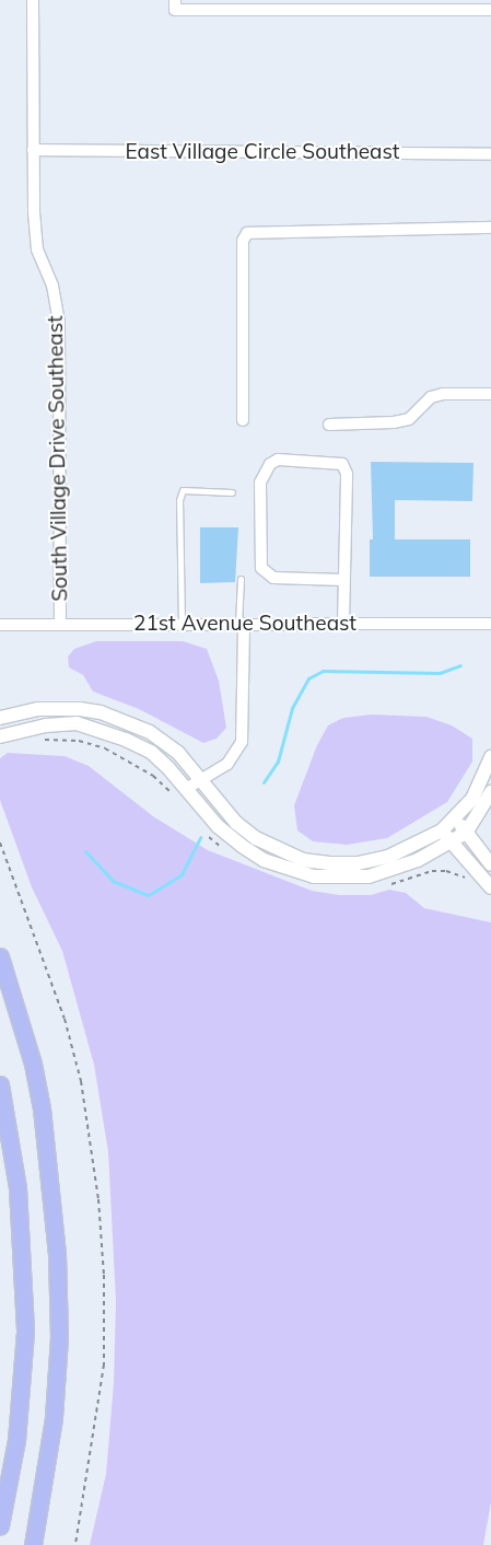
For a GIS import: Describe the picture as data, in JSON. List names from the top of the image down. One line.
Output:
{"streets":{"street":["East Village Circle Southeast","South Village Drive Southeast","21st Avenue Southeast"]},"crossings":[["East Village Circle Southeast","South Village Drive Southeast"],["South Village Drive Southeast","21st Avenue Southeast"]]}
